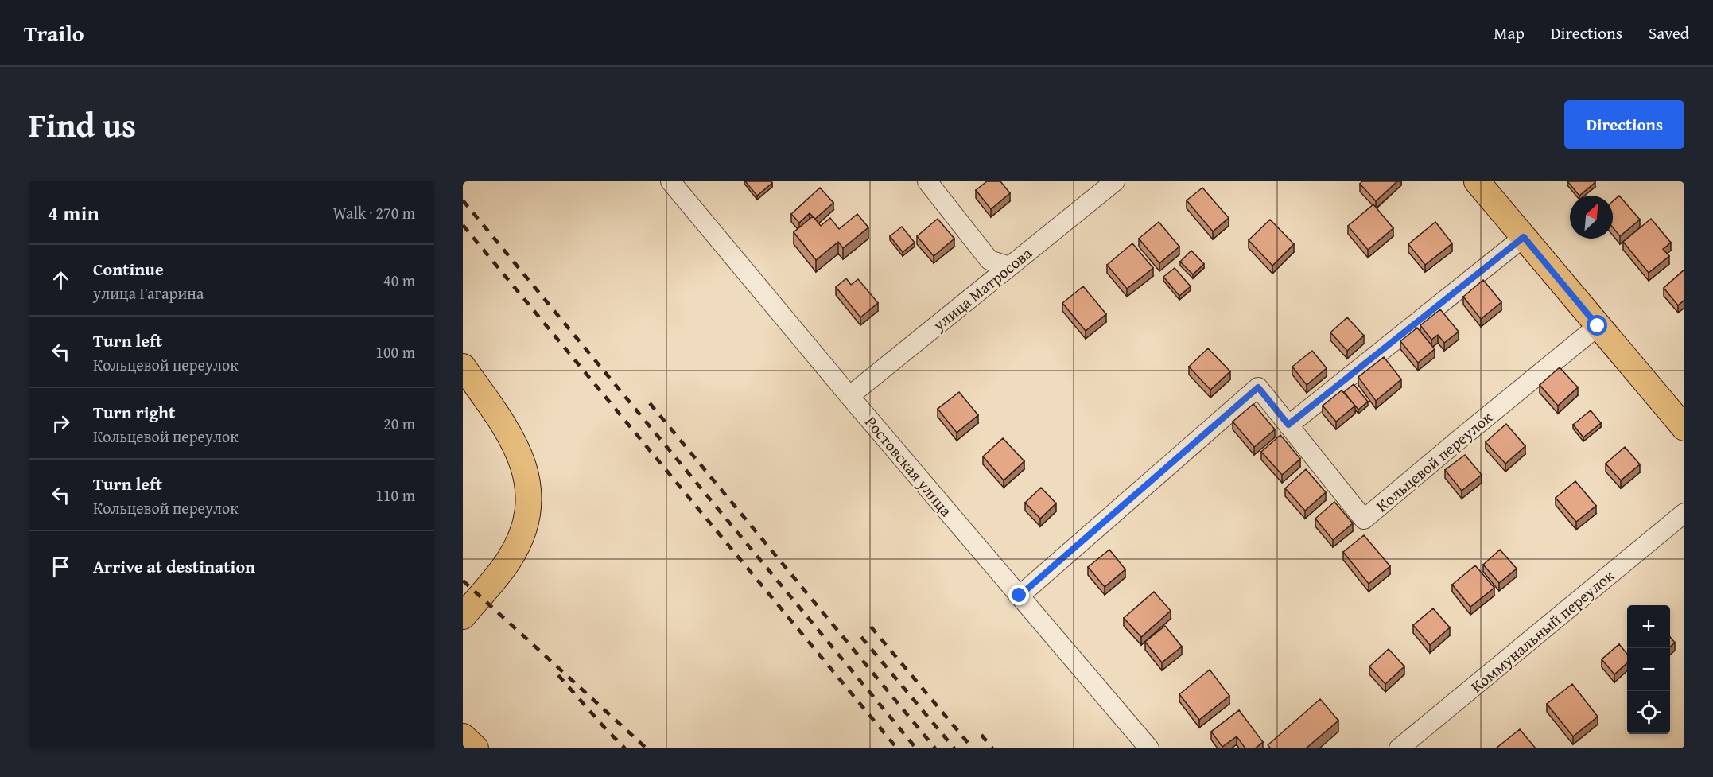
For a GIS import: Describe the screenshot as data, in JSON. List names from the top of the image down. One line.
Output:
{"streets":{"street":["улица Матросова","Кольцевой переулок","Ростовская улица","Коммунальный переулок"]},"crossings":[["улица Матросова","Ростовская улица"],["Кольцевой переулок","Ростовская улица"]],"north":"top right","page":{"header":"Trailo","nav":["Map","Directions","Saved"],"title":"Find us","buttons":"Directions","heading":["4 min","Walk · 270 m"],"list":[["Continue","улица Гагарина","40 m"],["Turn left","Кольцевой переулок","100 m"],["Turn right","Кольцевой переулок","20 m"],["Turn left","Кольцевой переулок","110 m"],"Arrive at destination"],"map_buttons":["+","−"]}}
